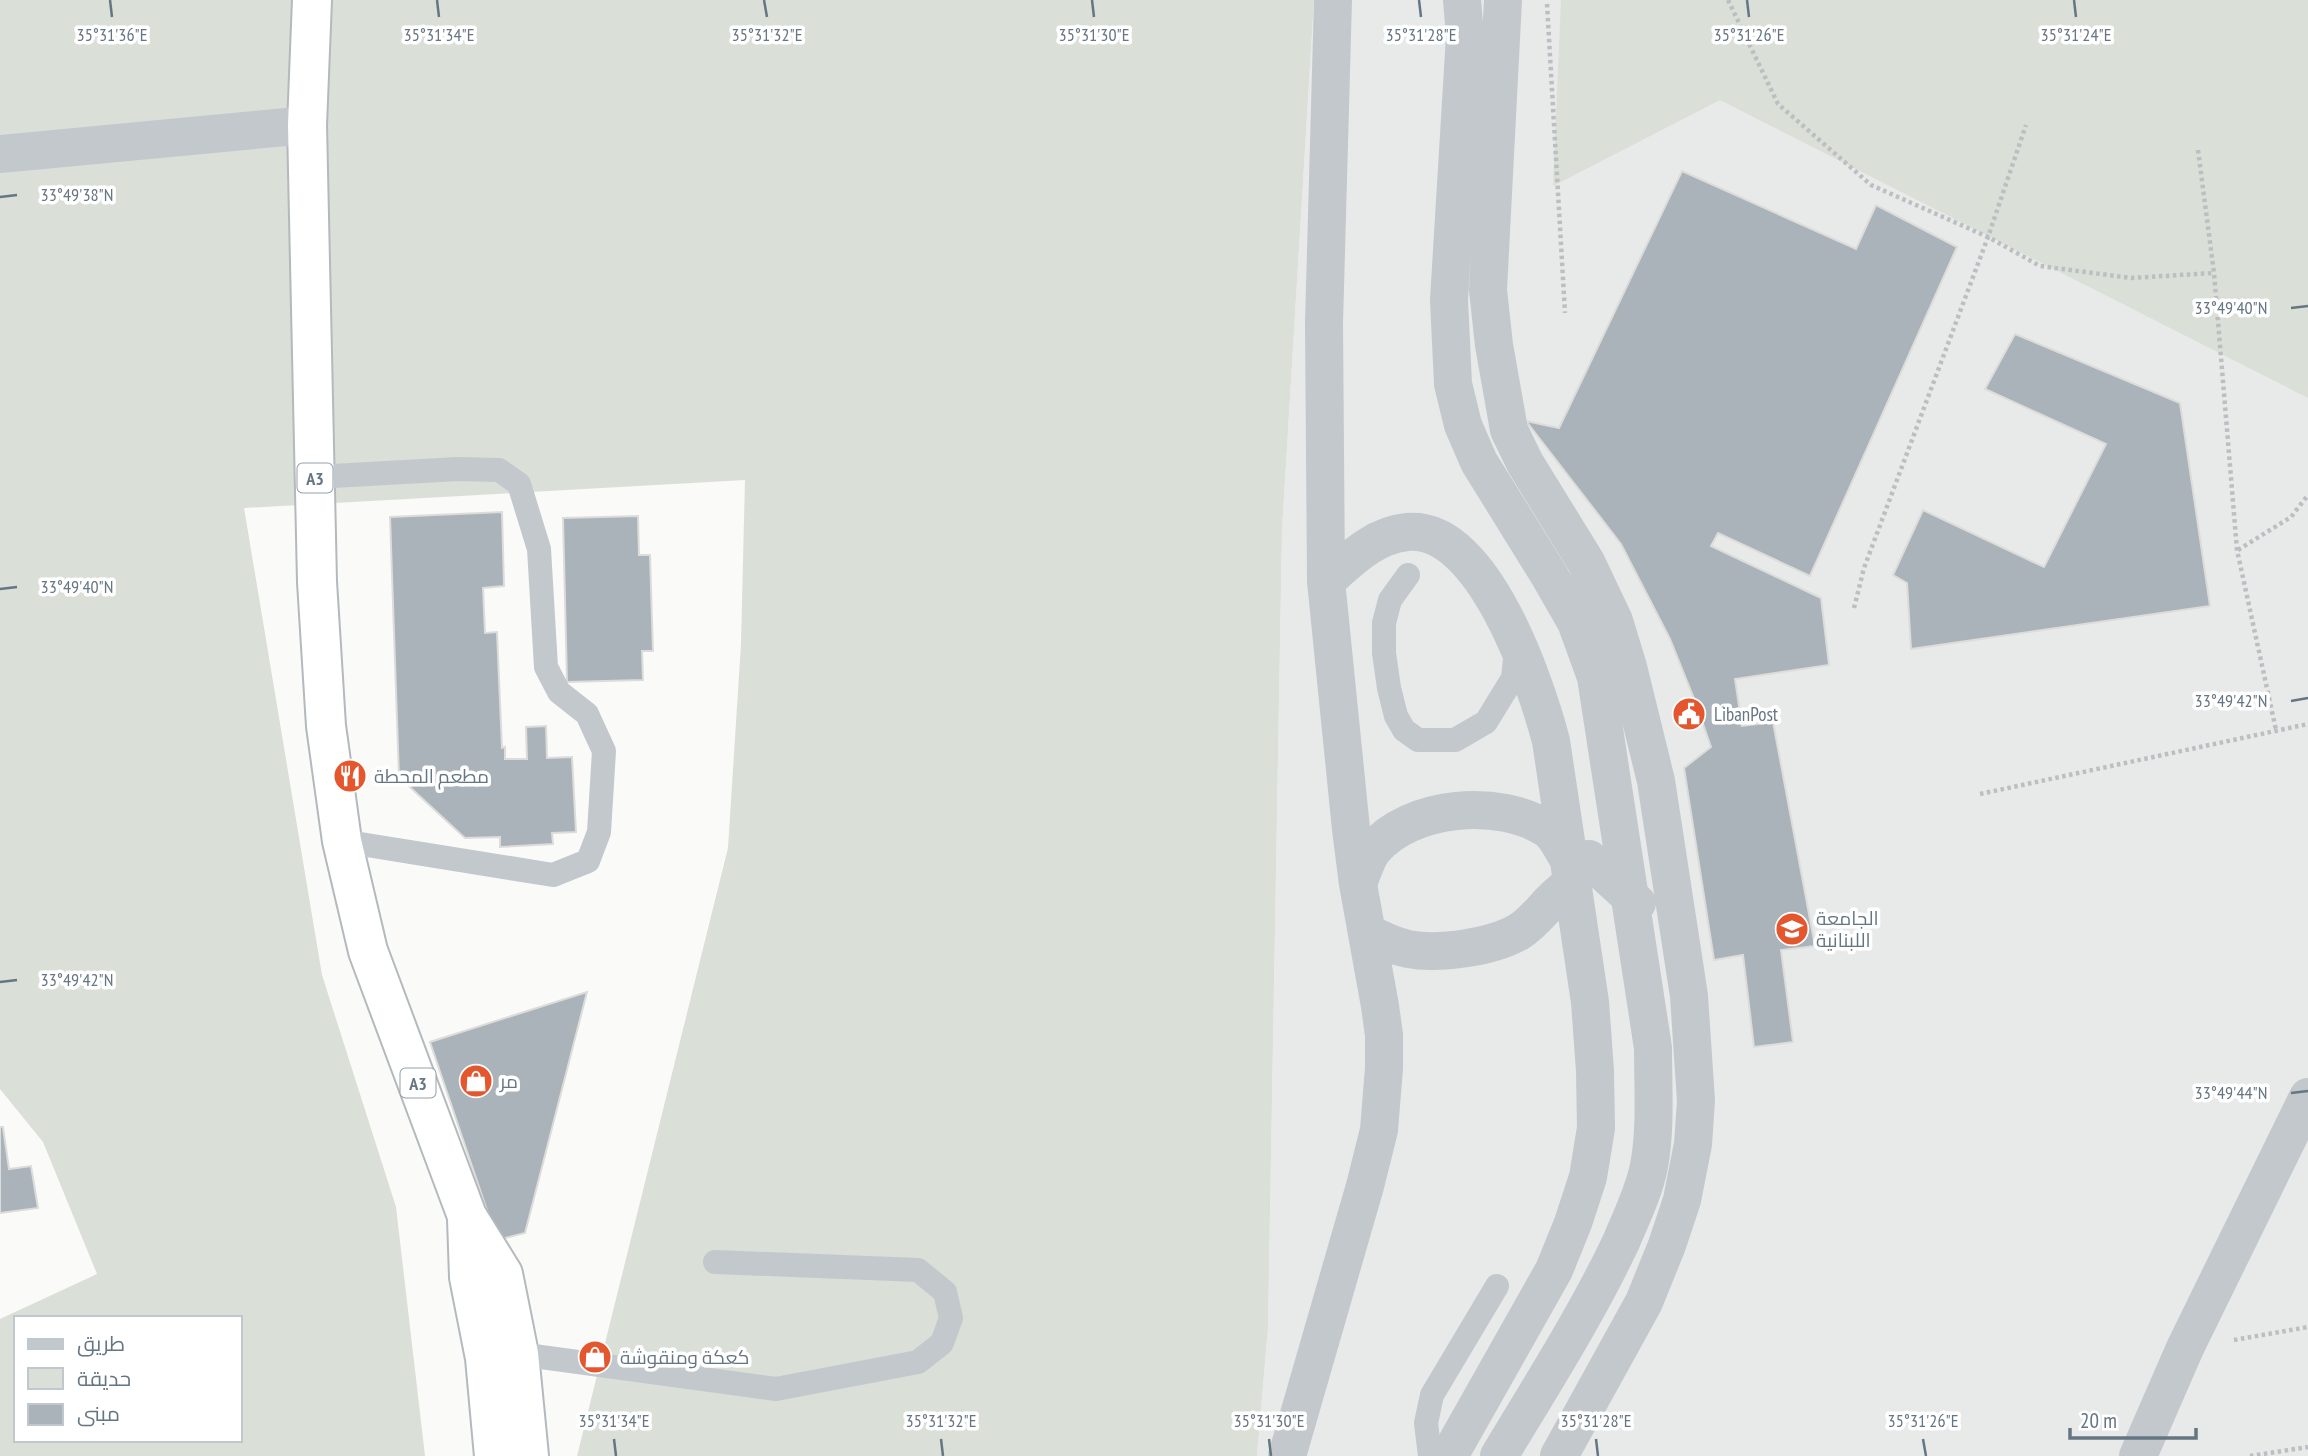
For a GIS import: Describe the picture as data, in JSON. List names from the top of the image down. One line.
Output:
{"streets":{"highway":["A3"]},"places":{"public building":["LibanPost"],"restaurant":["مطعم المحطة"],"school or university":["الجامعة اللبنانية"],"shop":["مر","كعكة ومنقوشة"]},"legend":["طريق","حديقة","مبنى"],"scale_bar":"20 m","coordinates":["35°31'36\"E","35°31'34\"E","35°31'32\"E","35°31'30\"E","35°31'28\"E","35°31'26\"E","35°31'24\"E","33°49'38\"N","33°49'40\"N","33°49'42\"N","33°49'44\"N"]}
